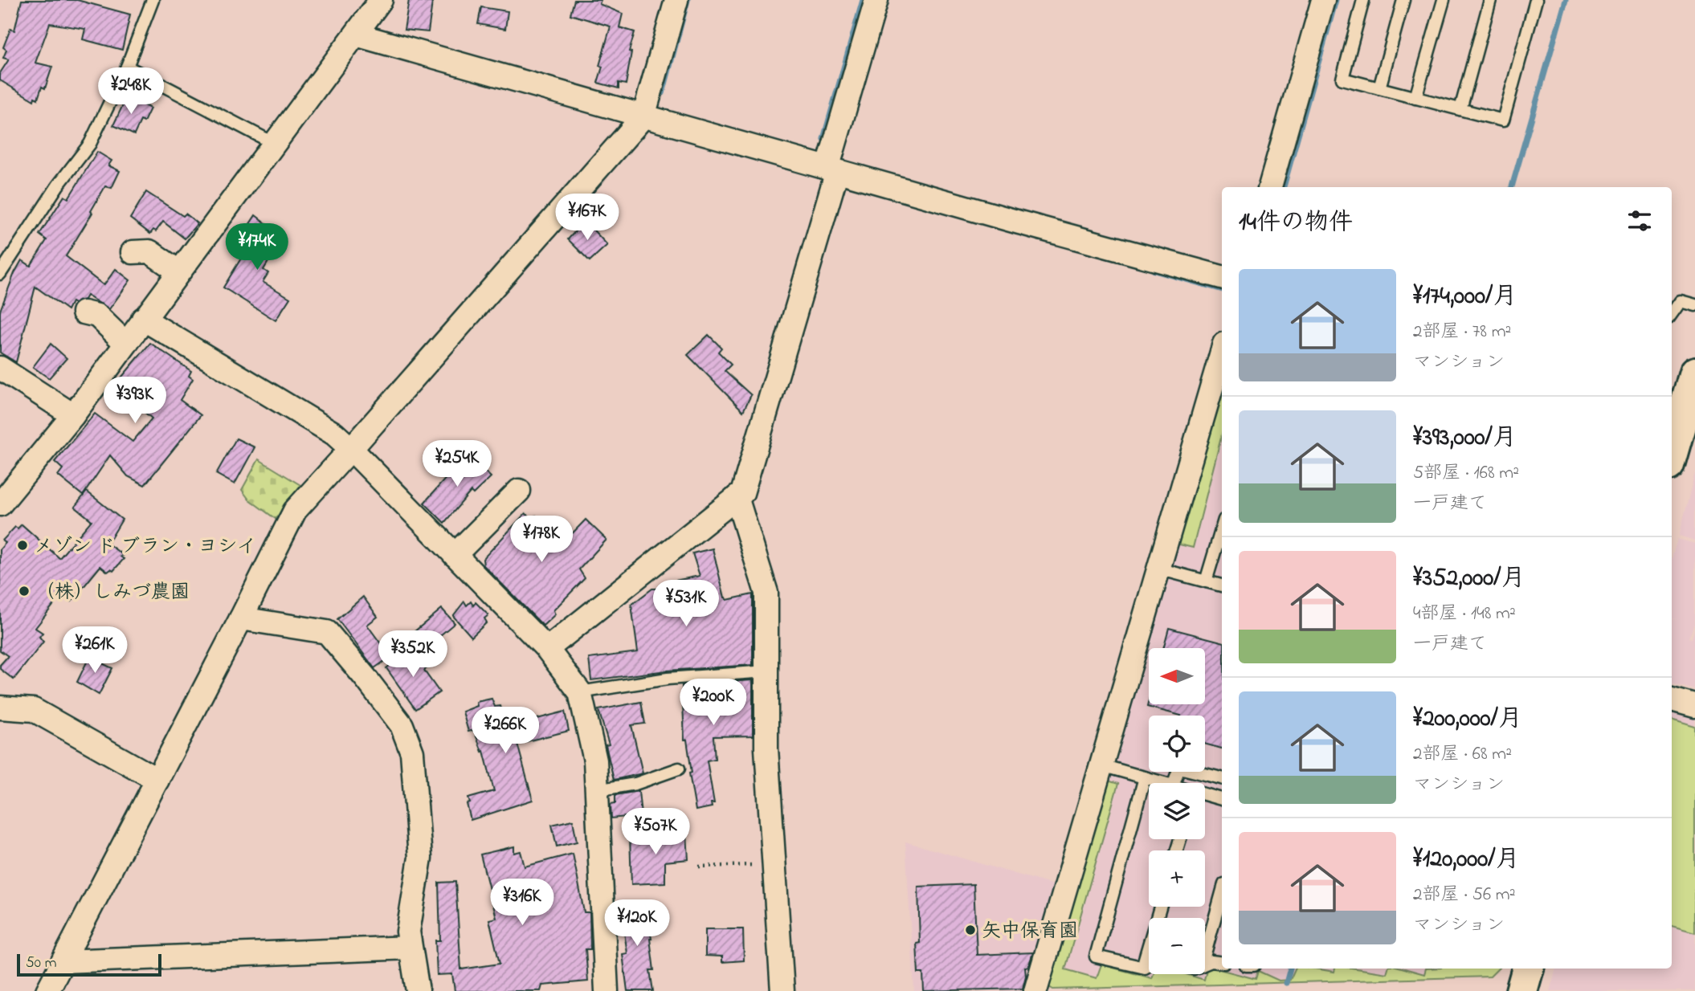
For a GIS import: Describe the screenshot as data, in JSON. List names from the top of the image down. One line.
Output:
{"places":["メゾン ド ブラン・ヨシイ","（株）しみづ農園","矢中保育園"],"scale_bar":"50 m","north":"left","page":{"price":["¥248K","¥167K","¥174K","¥393K","¥254K","¥178K","¥531K","¥261K","¥352K","¥200K","¥266K","¥507K","¥316K","¥120K"],"heading":"14件の物件","list":[{"name":"¥174,000/月","note":"2部屋 · 78 m² · マンション"},{"name":"¥393,000/月","note":"5部屋 · 168 m² · 一戸建て"},{"name":"¥352,000/月","note":"4部屋 · 148 m² · 一戸建て"},{"name":"¥200,000/月","note":"2部屋 · 68 m² · マンション"},{"name":"¥120,000/月","note":"2部屋 · 56 m² · マンション"}],"map_buttons":["+","−"],"scale":"50 m"}}
